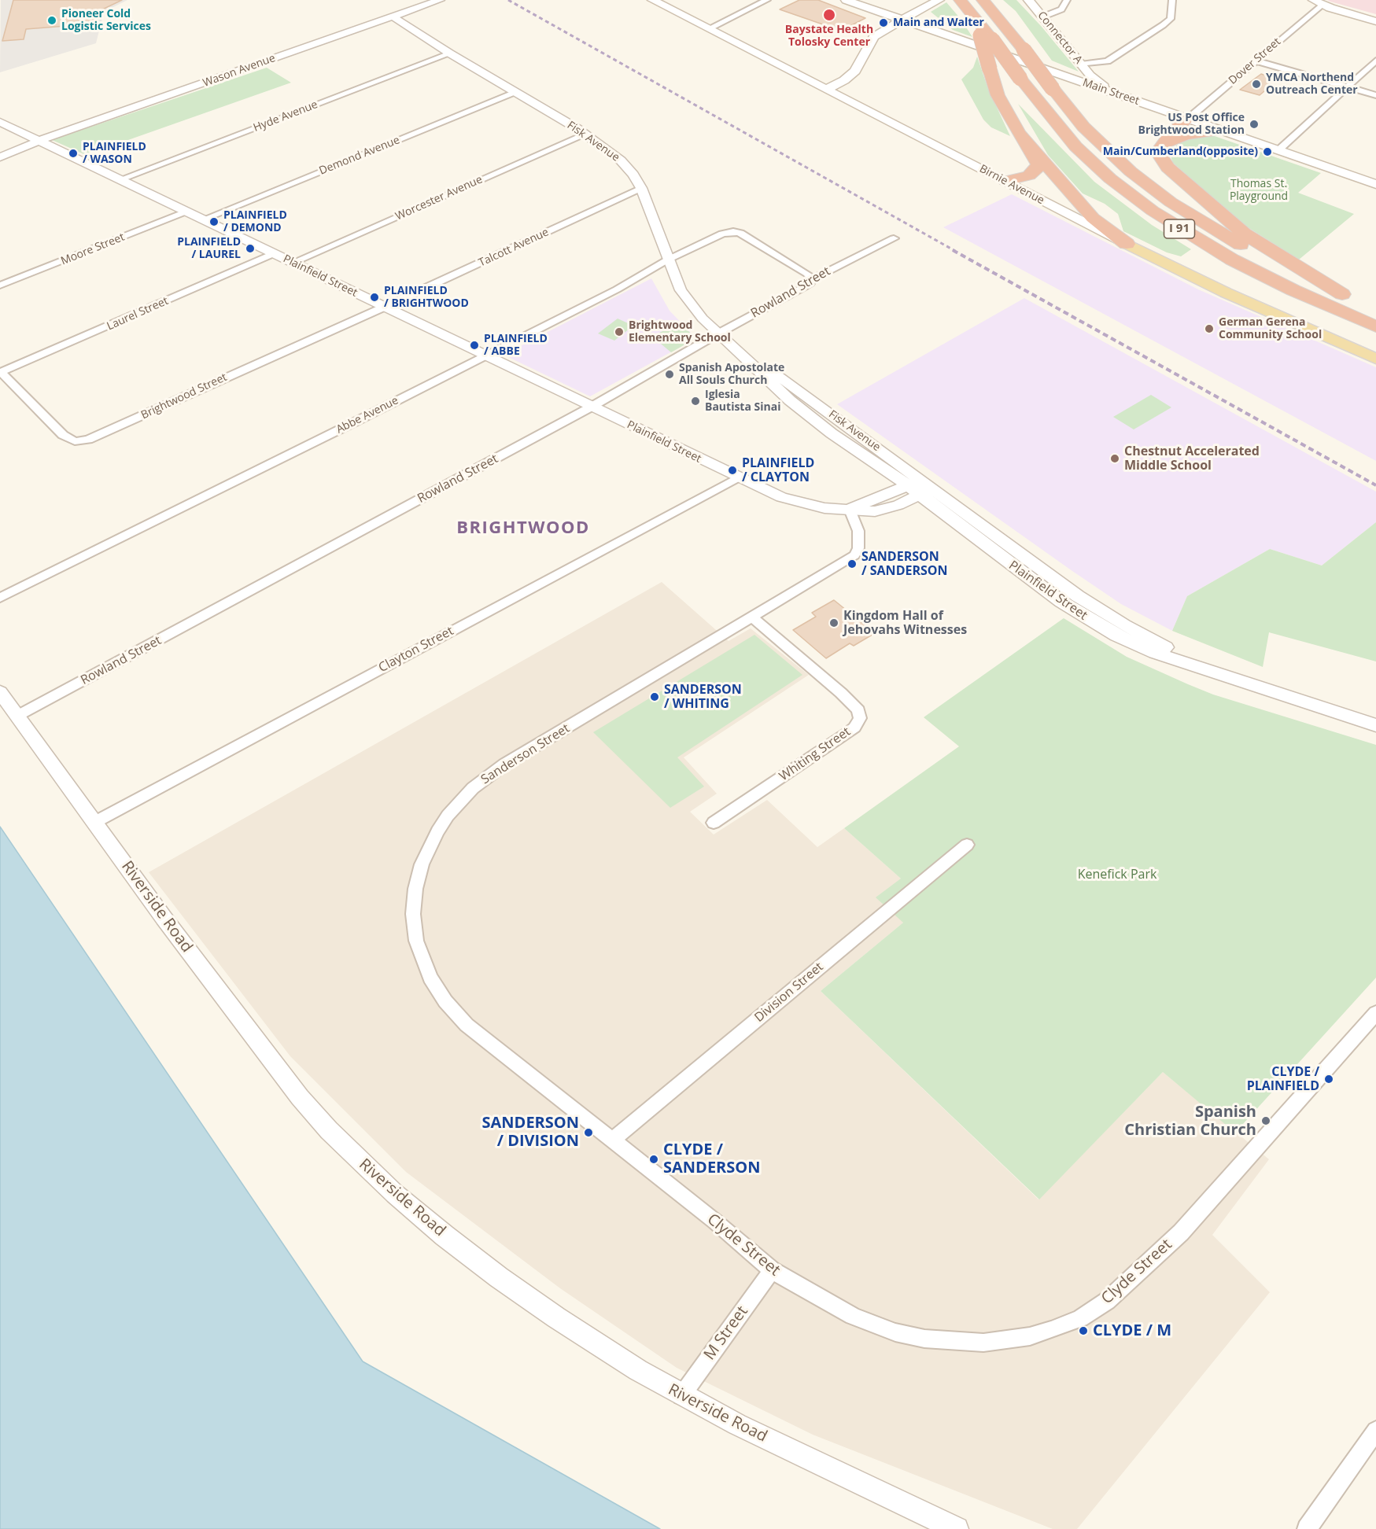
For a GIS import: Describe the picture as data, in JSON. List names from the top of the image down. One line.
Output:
{"streets":{"highway":["I 91"],"main road":["Connector A","Main Street","Birnie Avenue"],"street":["Dover Street","Wason Avenue","Hyde Avenue","Fisk Avenue","Demond Avenue","Worcester Avenue","Talcott Avenue","Moore Street","Plainfield Street","Rowland Street","Laurel Street","Brightwood Street","Abbe Avenue","Clayton Street","Sanderson Street","Whiting Street","Riverside Road","Division Street","Clyde Street","M Street"]},"crossings":[["Connector A","Main Street"],["Dover Street","Main Street"],["Wason Avenue","Fisk Avenue"],["Wason Avenue","Plainfield Street"],["Hyde Avenue","Fisk Avenue"],["Hyde Avenue","Plainfield Street"],["Fisk Avenue","Demond Avenue"],["Fisk Avenue","Worcester Avenue"],["Fisk Avenue","Talcott Avenue"],["Fisk Avenue","Plainfield Street"],["Fisk Avenue","Rowland Street"],["Fisk Avenue","Abbe Avenue"],["Demond Avenue","Plainfield Street"],["Worcester Avenue","Plainfield Street"],["Talcott Avenue","Plainfield Street"],["Talcott Avenue","Brightwood Street"],["Moore Street","Plainfield Street"],["Plainfield Street","Rowland Street"],["Plainfield Street","Laurel Street"],["Plainfield Street","Brightwood Street"],["Plainfield Street","Abbe Avenue"],["Plainfield Street","Clayton Street"],["Plainfield Street","Sanderson Street"],["Rowland Street","Abbe Avenue"],["Rowland Street","Riverside Road"],["Laurel Street","Brightwood Street"],["Clayton Street","Riverside Road"],["Sanderson Street","Whiting Street"],["Sanderson Street","Division Street"],["Sanderson Street","Clyde Street"],["Riverside Road","M Street"],["Division Street","Clyde Street"],["Clyde Street","M Street"]],"districts":["BRIGHTWOOD"],"parks":["Thomas St. Playground","Kenefick Park"],"places":["Baystate Health Tolosky Center","Pioneer Cold Logistic Services","Main and Walter","YMCA Northend Outreach Center","US Post Office Brightwood Station","Main/Cumberland(opposite)","PLAINFIELD / WASON","PLAINFIELD / DEMOND","PLAINFIELD / LAUREL","PLAINFIELD / BRIGHTWOOD","German Gerena Community School","Brightwood Elementary School","PLAINFIELD / ABBE","Spanish Apostolate All Souls Church","Iglesia Bautista Sinai","Chestnut Accelerated Middle School","PLAINFIELD / CLAYTON","SANDERSON / SANDERSON","Kingdom Hall of Jehovahs Witnesses","SANDERSON / WHITING","CLYDE / PLAINFIELD","Spanish Christian Church","SANDERSON / DIVISION","CLYDE / SANDERSON","CLYDE / M"]}
